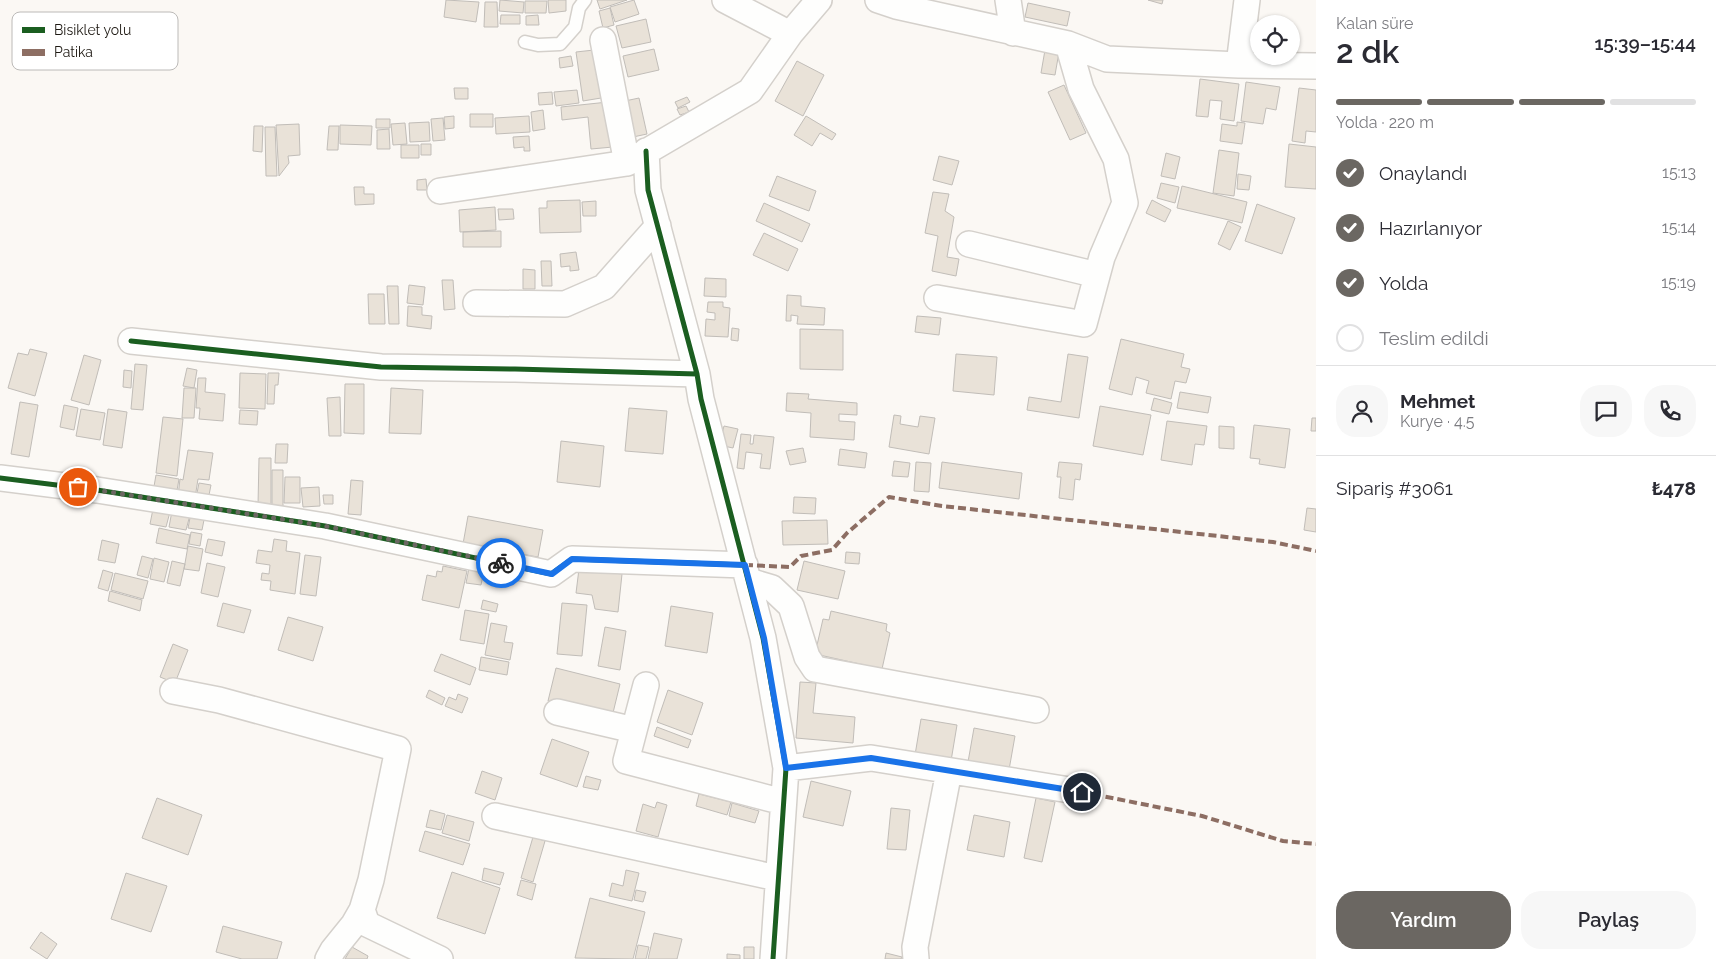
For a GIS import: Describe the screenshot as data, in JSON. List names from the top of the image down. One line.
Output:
{"legend":["Bisiklet yolu","Patika"],"page":{"heading":["2 dk","Kalan süre","15:39–15:44"],"panel":["Mehmet","Kurye · 4.5","Sipariş #3061","₺478"],"bar":"Yolda · 220 m","list":[["Onaylandı","15:13"],["Hazırlanıyor","15:14"],["Yolda","15:19"],"Teslim edildi"],"buttons":["Yardım","Paylaş"]}}
